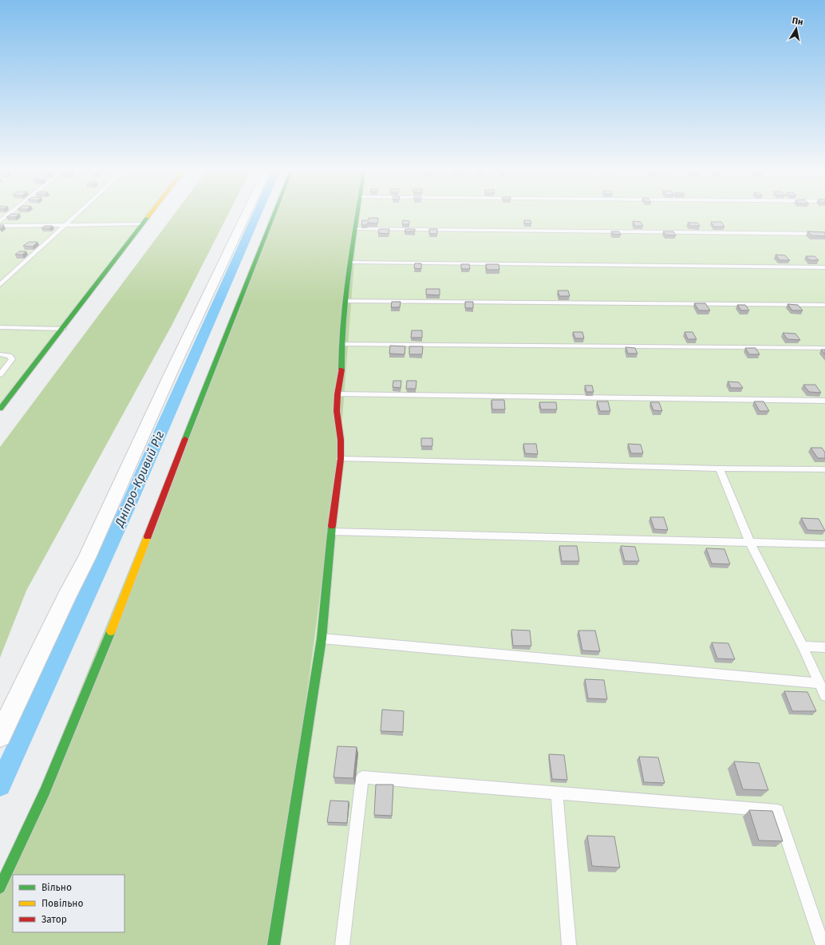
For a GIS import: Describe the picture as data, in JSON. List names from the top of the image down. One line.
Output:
{"water":["Дніпро-Кривий Ріг"],"legend":["Вільно","Повільно","Затор"],"north":"top"}
